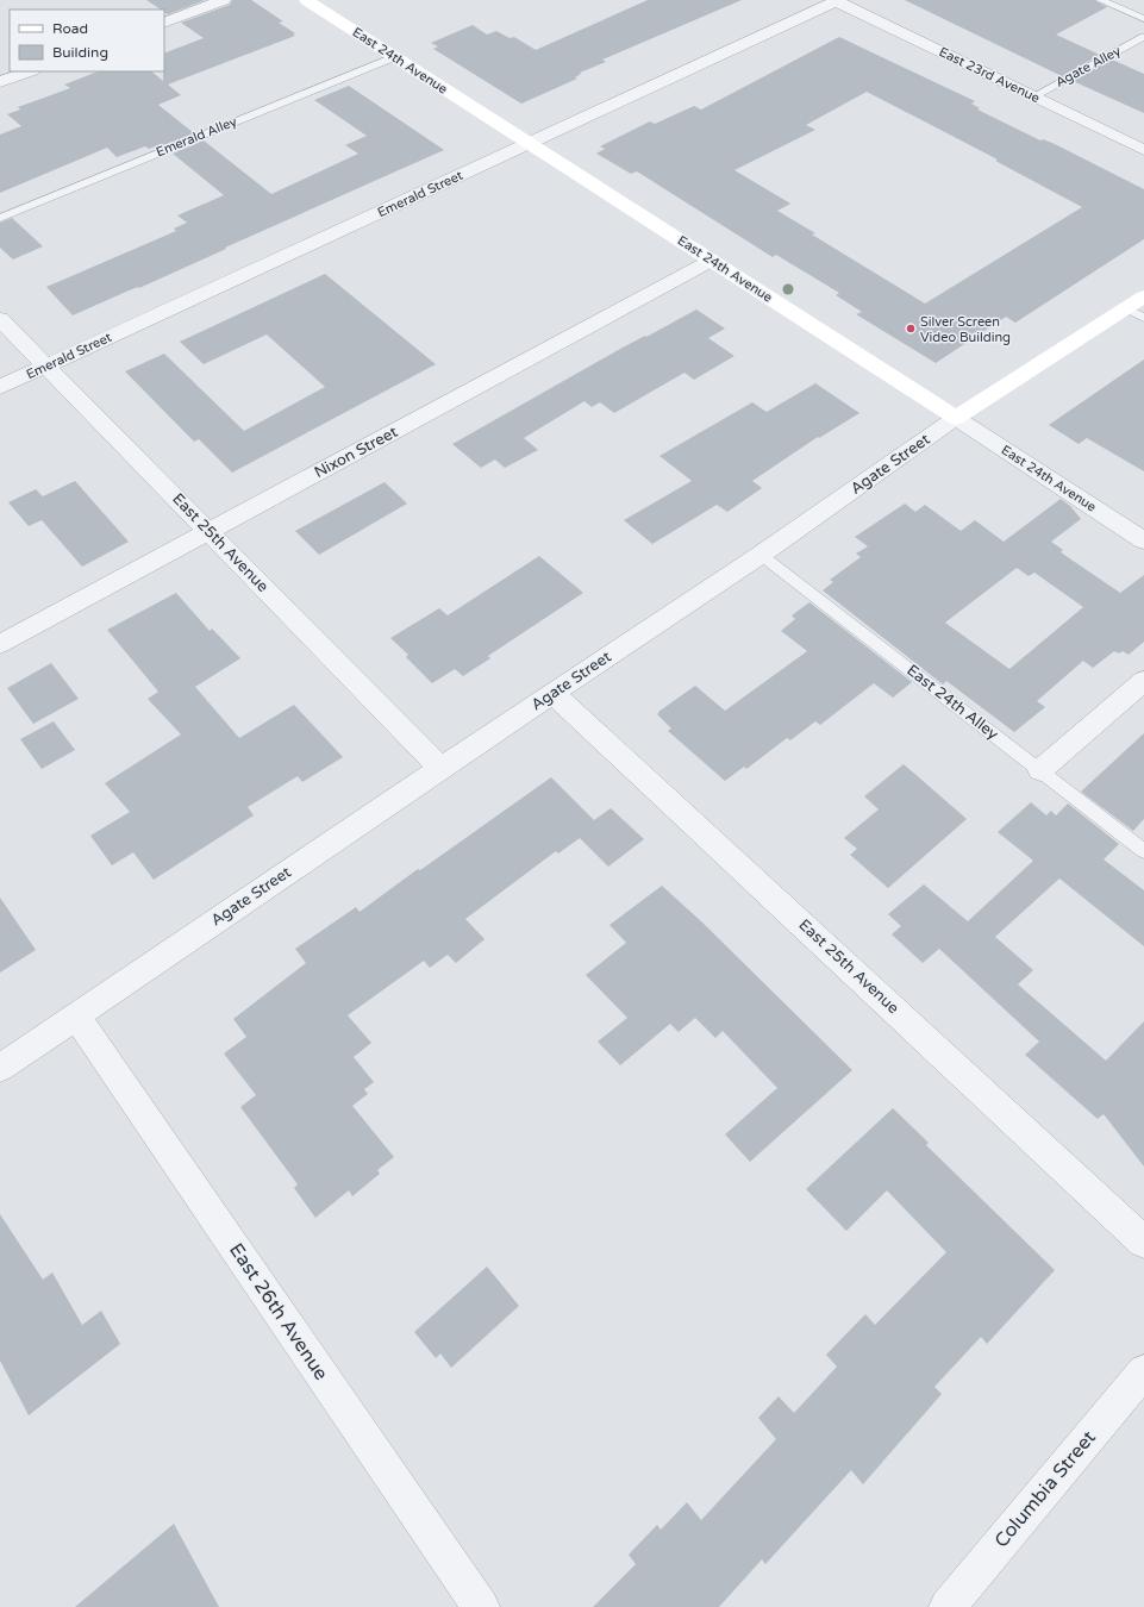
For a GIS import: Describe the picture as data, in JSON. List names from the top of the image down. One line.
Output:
{"streets":{"street":["East 24th Avenue","East 23rd Avenue","Emerald Street","Nixon Street","Agate Street","East 25th Avenue","East 26th Avenue","Columbia Street"],"lane":["Agate Alley","Emerald Alley","East 24th Alley"]},"crossings":[["East 24th Avenue","Emerald Alley"],["East 24th Avenue","Emerald Street"],["East 24th Avenue","Nixon Street"],["East 24th Avenue","Agate Street"],["Agate Alley","East 23rd Avenue"],["East 23rd Avenue","Emerald Street"],["Emerald Street","East 25th Avenue"],["Nixon Street","East 25th Avenue"],["Agate Street","East 25th Avenue"],["Agate Street","East 24th Alley"],["Agate Street","East 26th Avenue"]],"places":["Silver Screen Video Building"],"legend":["Road","Building"]}
